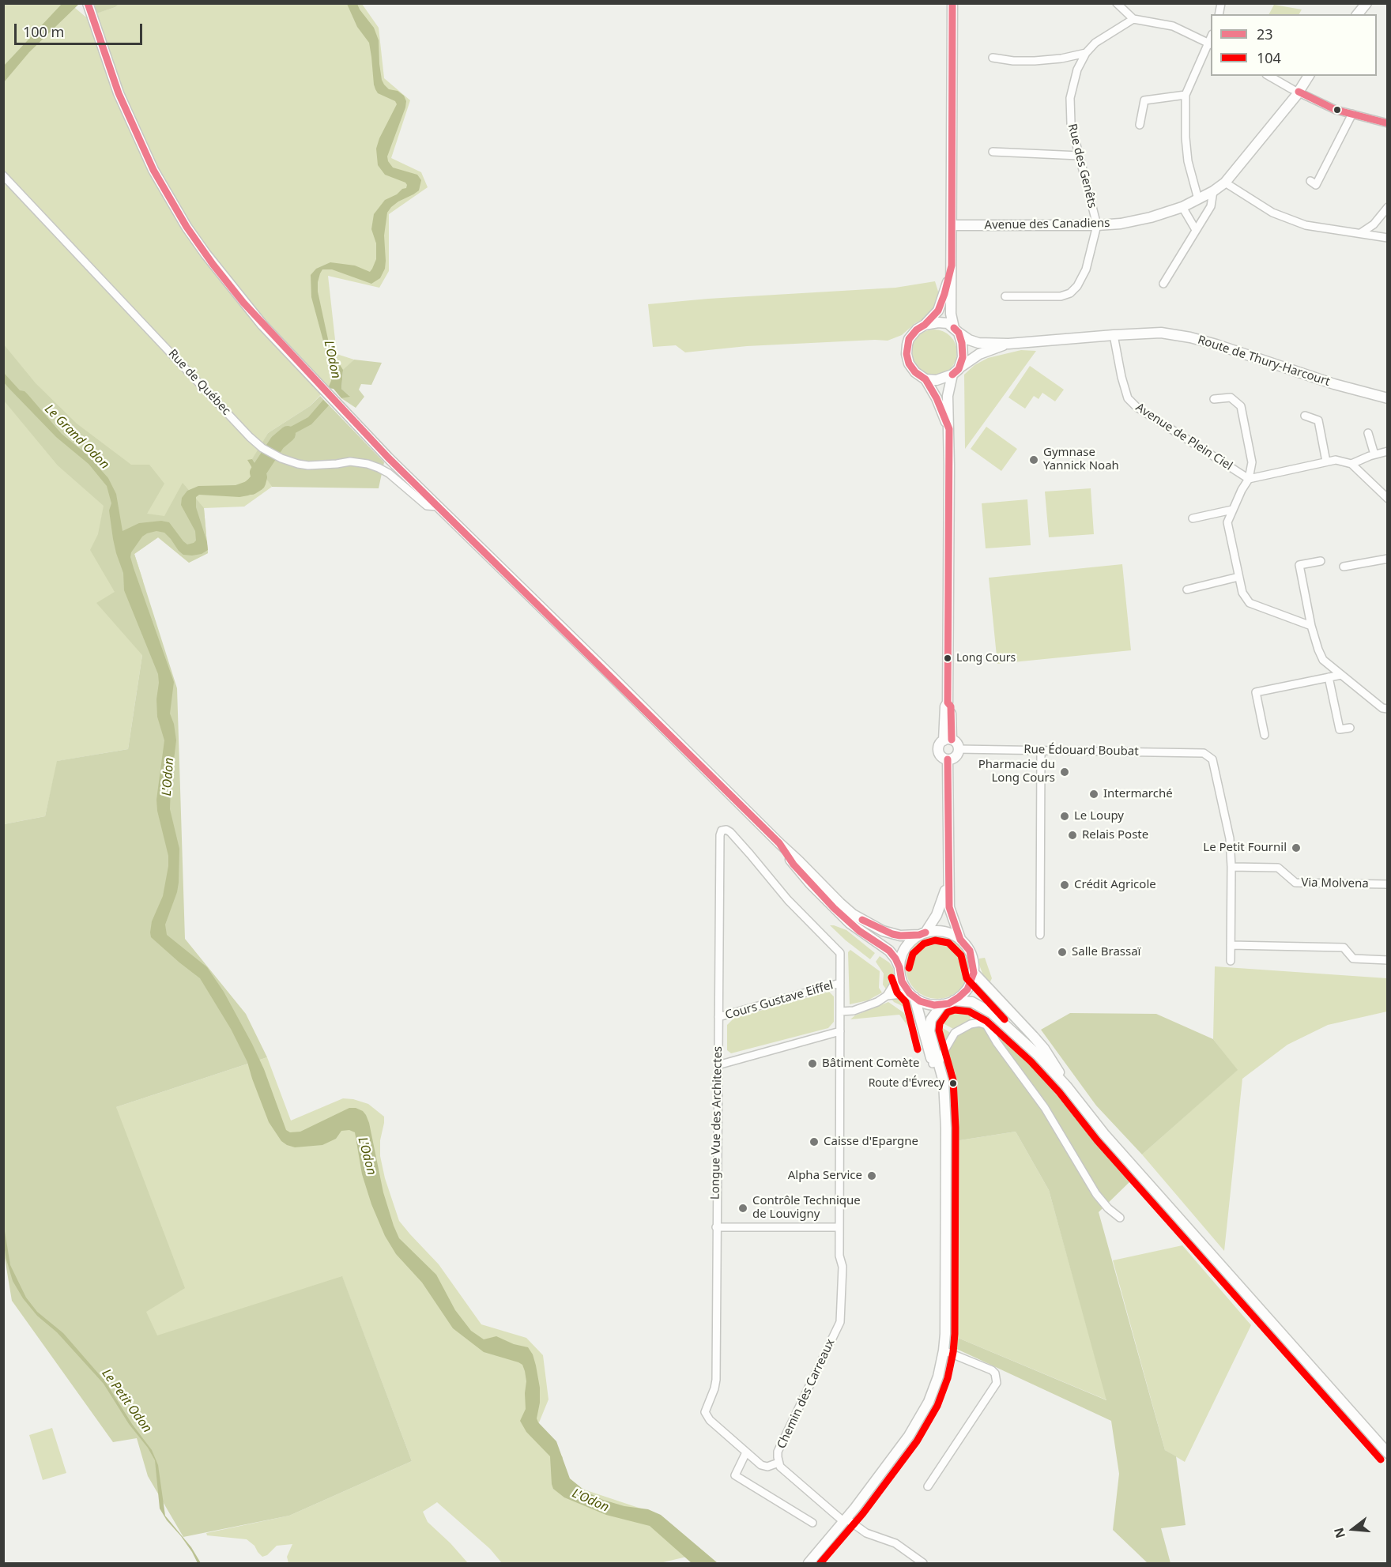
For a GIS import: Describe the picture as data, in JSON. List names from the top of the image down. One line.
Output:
{"streets":{"main road":["Avenue des Canadiens","Route de Thury-Harcourt"],"street":["Rue des Genêts","Rue de Québec","Avenue de Plein Ciel","Rue Édouard Boubat","Via Molvena","Cours Gustave Eiffel","Longue Vue des Architectes","Chemin des Carreaux"]},"crossings":[["Rue des Genêts","Avenue des Canadiens"],["Route de Thury-Harcourt","Avenue de Plein Ciel"],["Rue Édouard Boubat","Via Molvena"],["Cours Gustave Eiffel","Longue Vue des Architectes"],["Cours Gustave Eiffel","Chemin des Carreaux"],["Longue Vue des Architectes","Chemin des Carreaux"]],"water":["L'Odon","Le Grand Odon","Le Petit Odon"],"places":["Gymnase Yannick Noah","Long Cours","Pharmacie du Long Cours","Intermarché","Le Loupy","Relais Poste","Le Petit Fournil","Crédit Agricole","Salle Brassaï","Bâtiment Comète","Route d'Évrecy","Caisse d'Epargne","Alpha Service","Contrôle Technique de Louvigny"],"lines":["transit line 23","transit line 104"],"legend":["23","104"],"scale_bar":"100 m","north":"left"}
